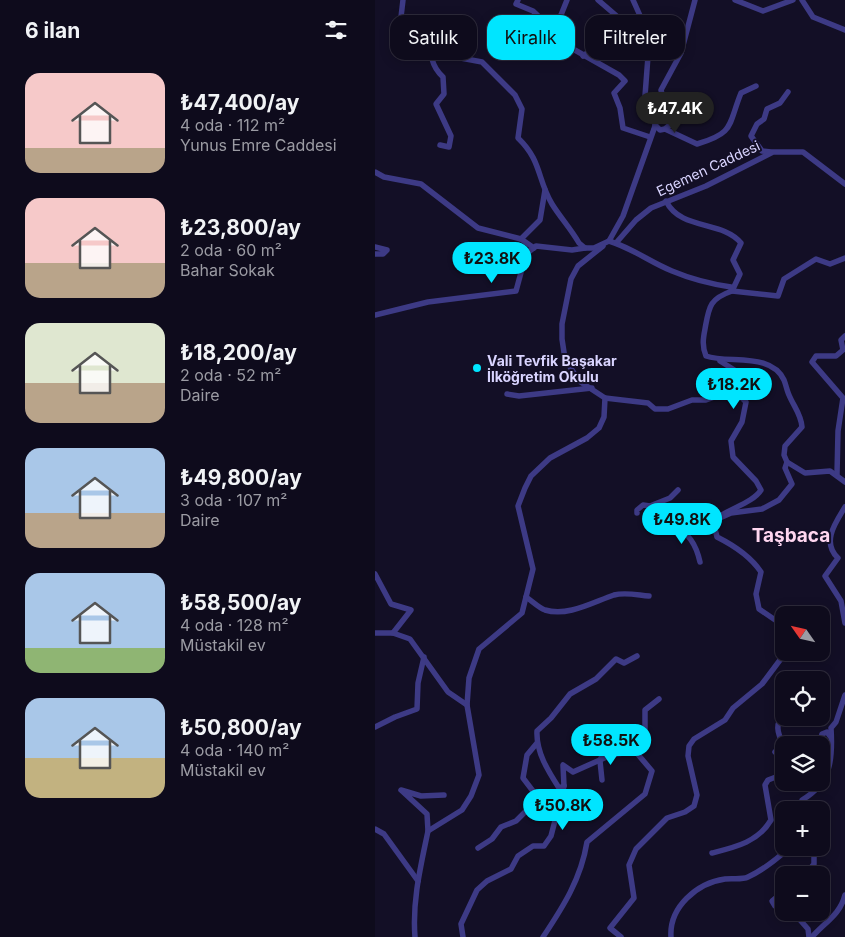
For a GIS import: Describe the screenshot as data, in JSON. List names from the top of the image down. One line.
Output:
{"streets":{"street":["Egemen Caddesi"]},"districts":["Taşbaca"],"places":["Vali Tevfik Başakar İlköğretim Okulu"],"north":"top left","page":{"heading":"6 ilan","chip":["Satılık","Kiralık","Filtreler"],"list":[{"name":"₺47,400/ay","note":"4 oda · 112 m² · Yunus Emre Caddesi"},{"name":"₺23,800/ay","note":"2 oda · 60 m² · Bahar Sokak"},{"name":"₺18,200/ay","note":"2 oda · 52 m² · Daire"},{"name":"₺49,800/ay","note":"3 oda · 107 m² · Daire"},{"name":"₺58,500/ay","note":"4 oda · 128 m² · Müstakil ev"},{"name":"₺50,800/ay","note":"4 oda · 140 m² · Müstakil ev"}],"price":["₺47.4K","₺23.8K","₺18.2K","₺49.8K","₺58.5K","₺50.8K"],"map_buttons":["+","−"]}}
